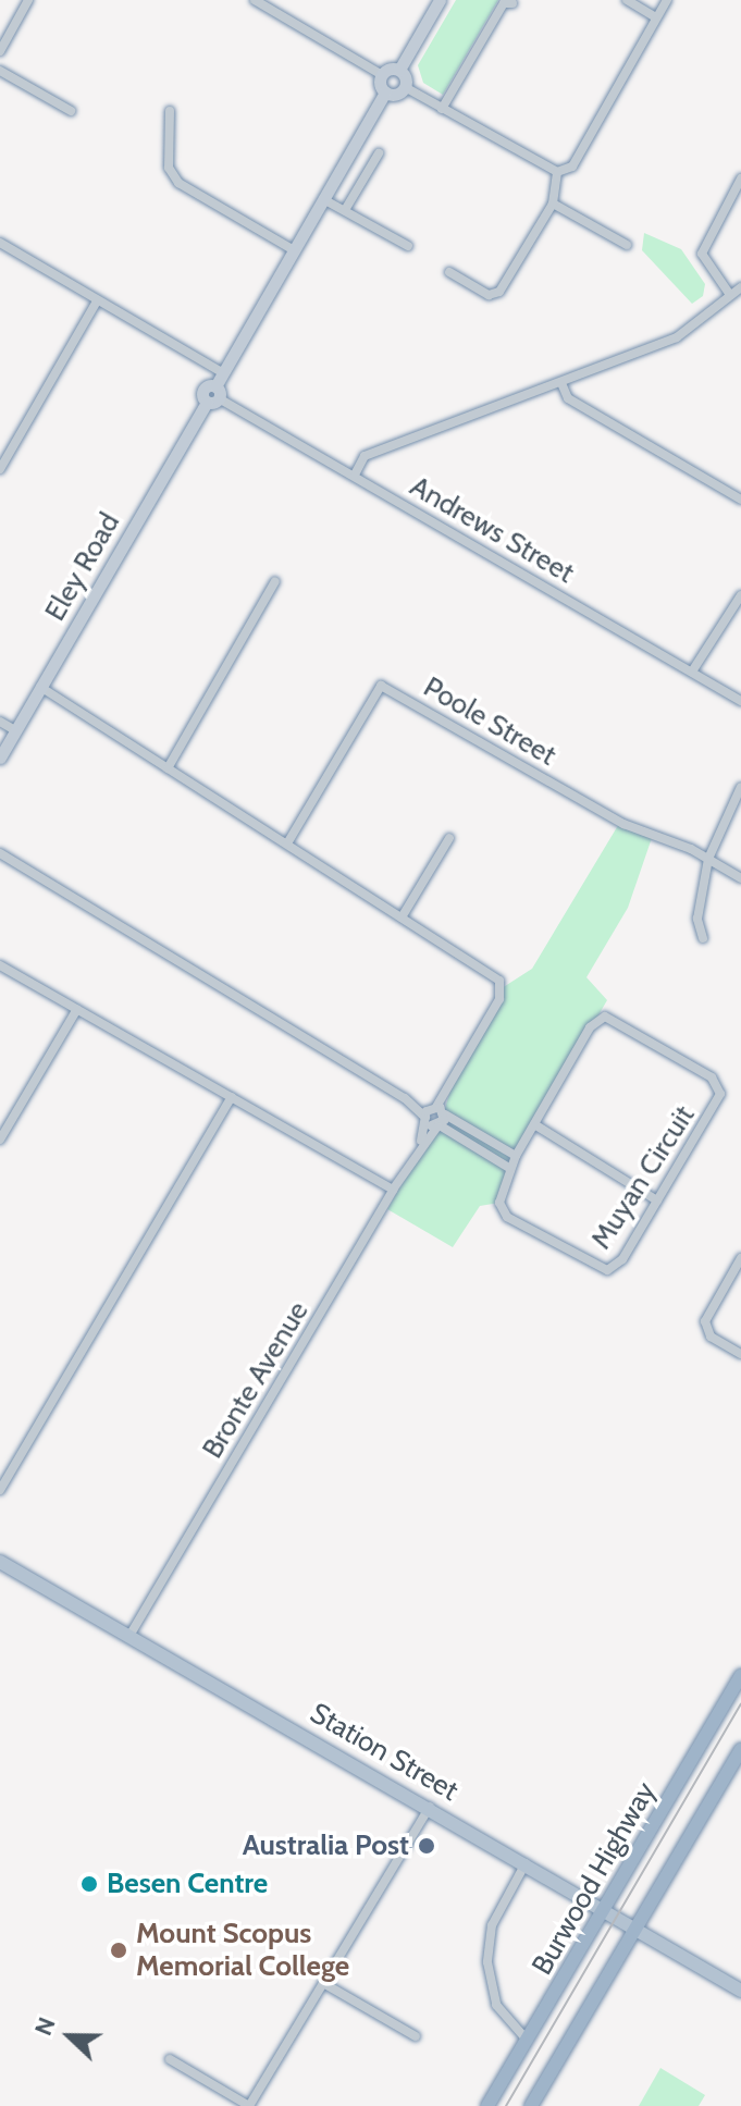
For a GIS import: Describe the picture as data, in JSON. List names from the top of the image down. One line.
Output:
{"streets":{"highway":["Burwood Highway"],"main road":["Eley Road","Station Street"],"street":["Andrews Street","Poole Street","Muyan Circuit","Bronte Avenue"]},"crossings":[["Andrews Street","Eley Road"],["Bronte Avenue","Station Street"],["Station Street","Burwood Highway"]],"places":["Australia Post","Besen Centre","Mount Scopus Memorial College"],"north":"left"}
